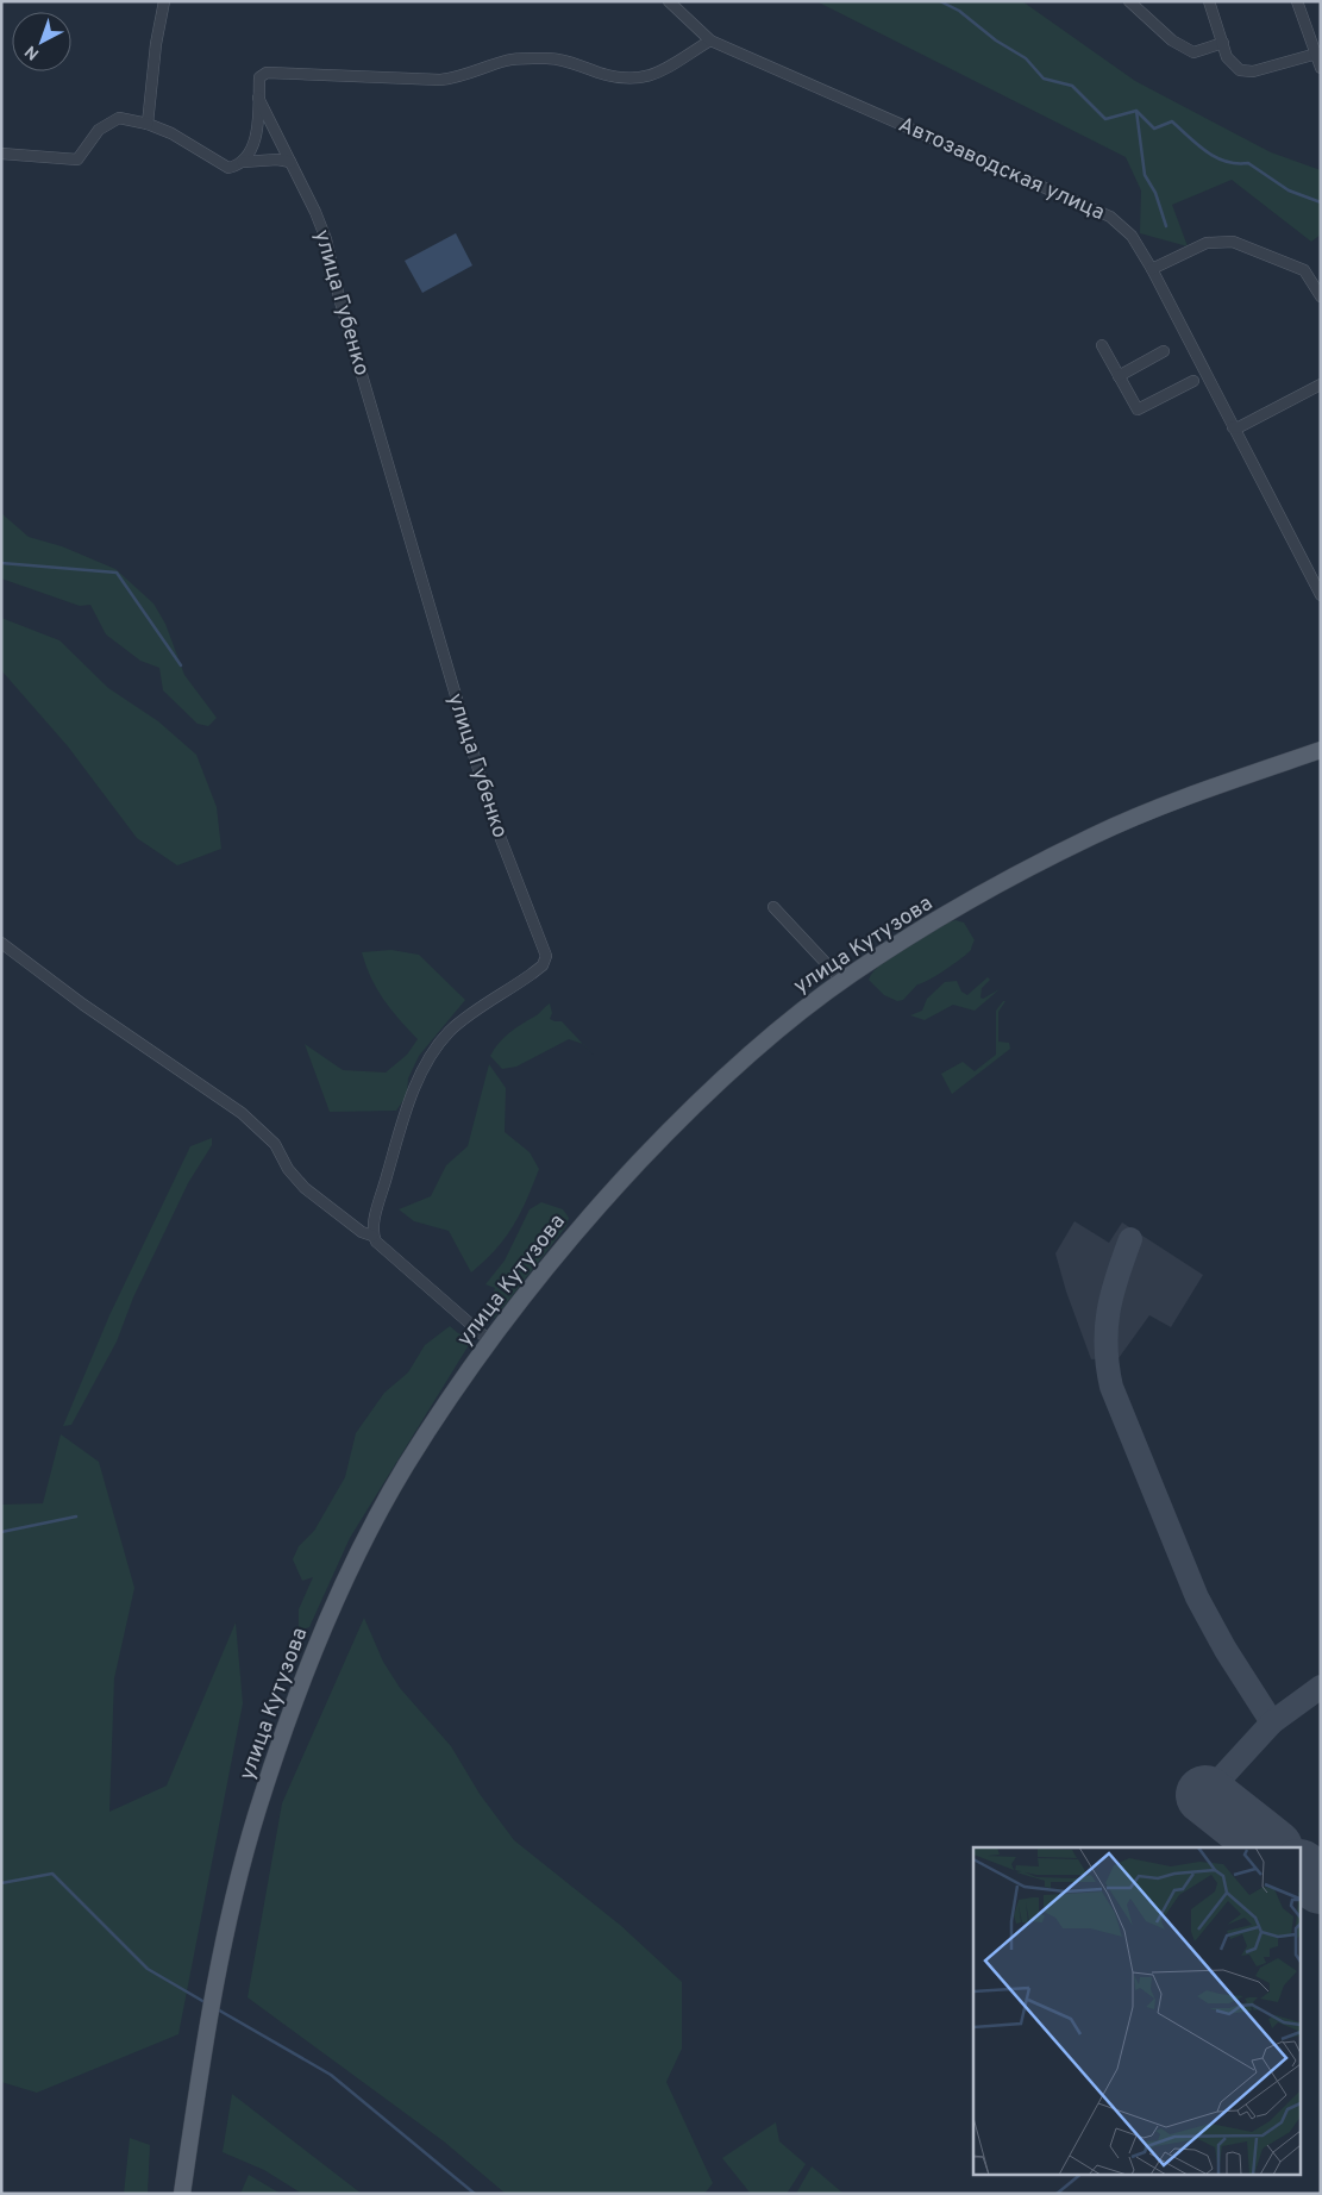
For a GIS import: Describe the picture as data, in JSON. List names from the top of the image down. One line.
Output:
{"streets":{"main road":["улица Кутузова"],"street":["Автозаводская улица","улица Губенко"]},"north":"bottom left"}
